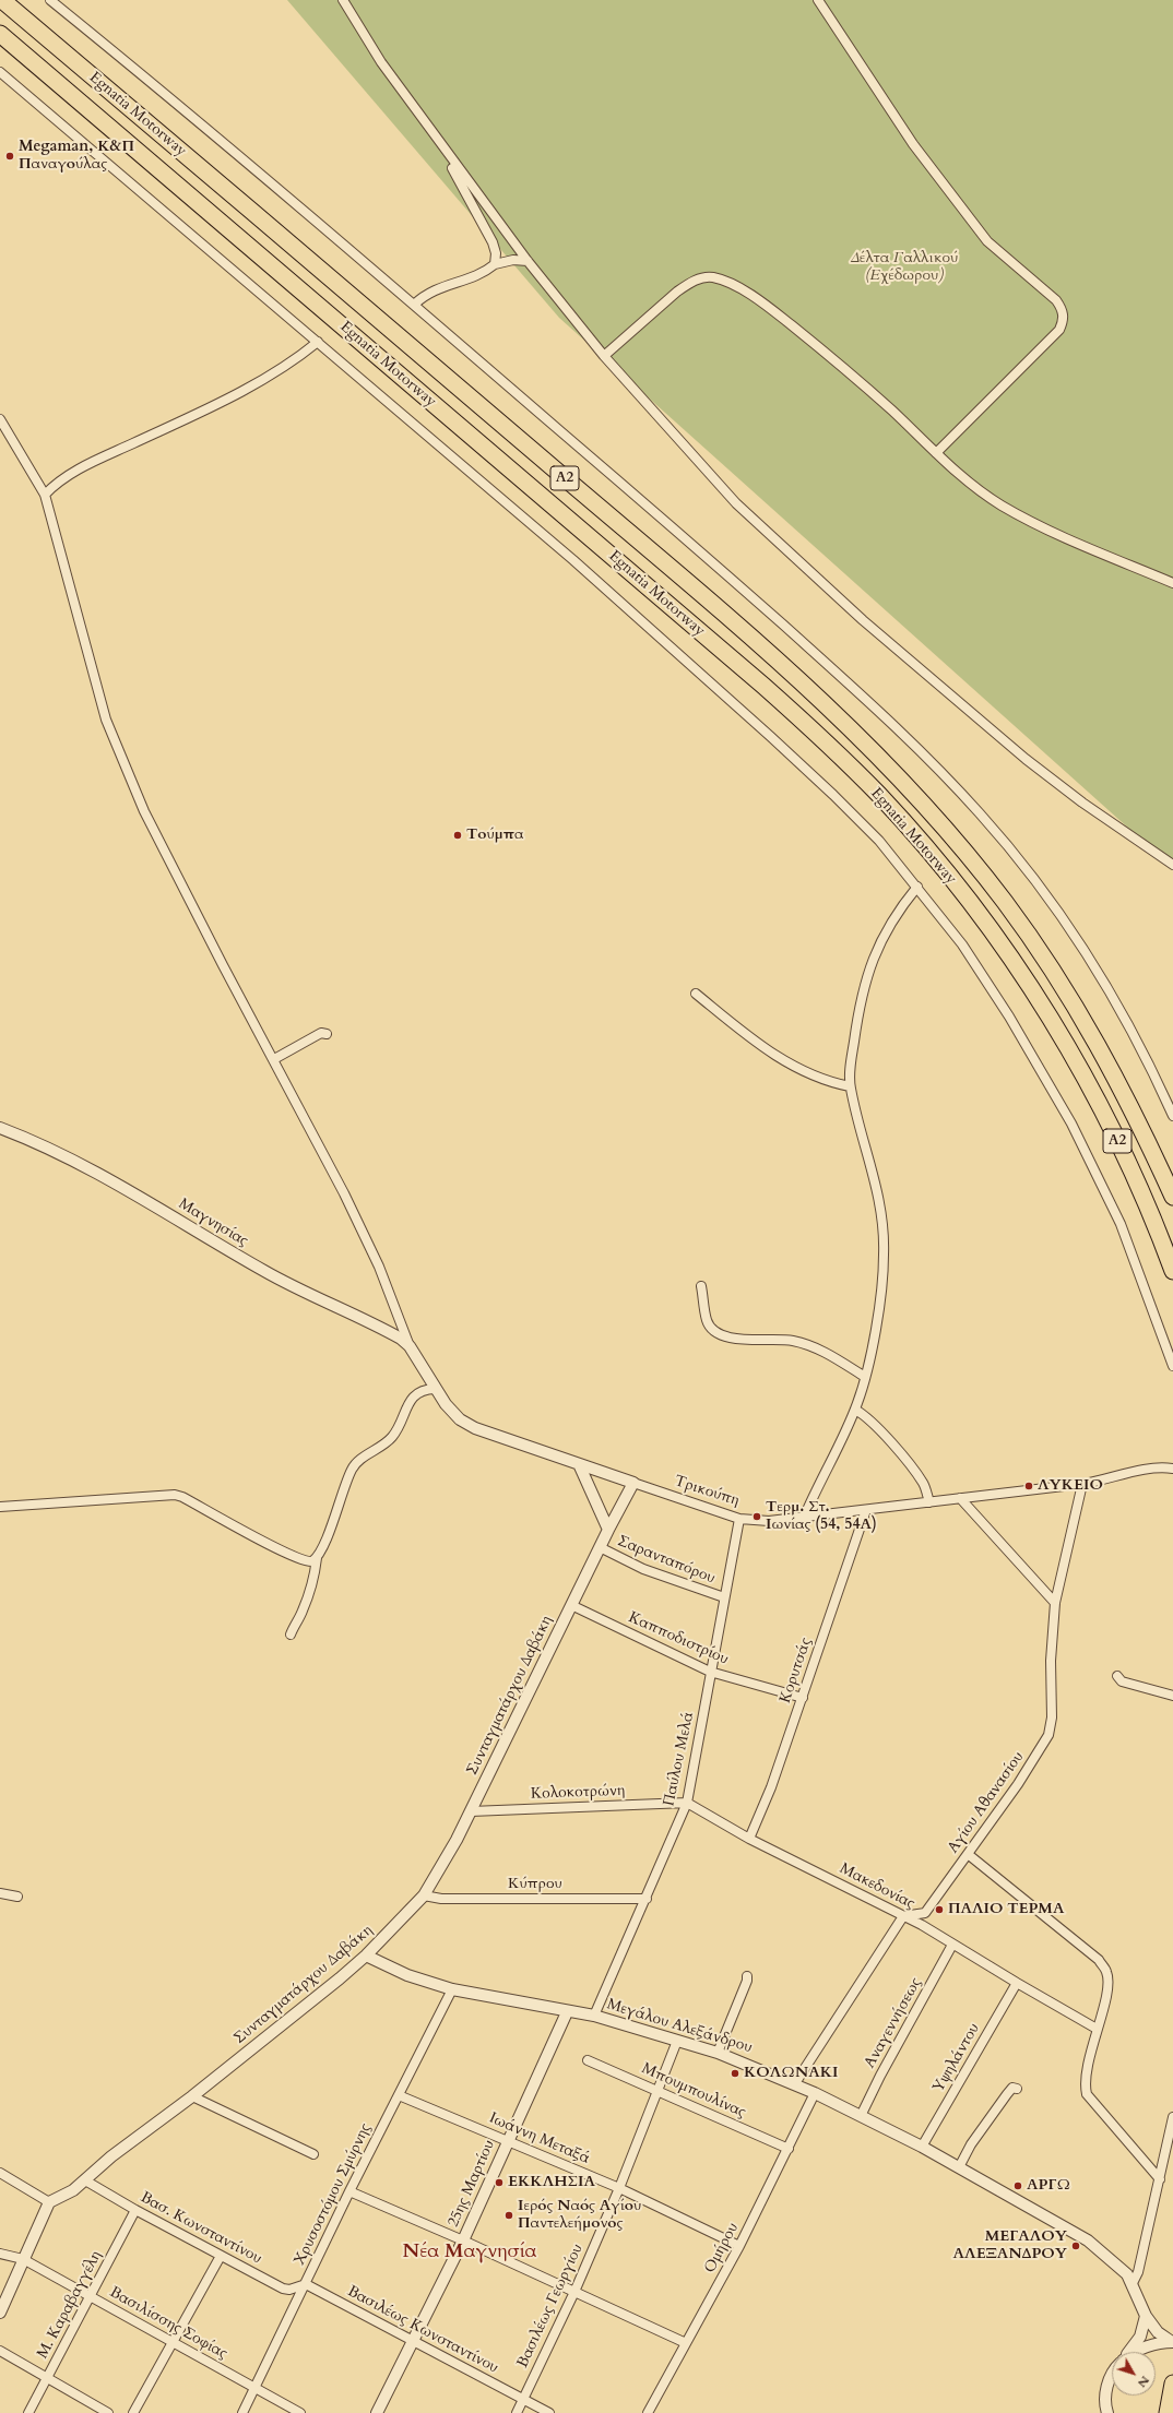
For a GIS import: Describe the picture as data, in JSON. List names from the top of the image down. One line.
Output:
{"streets":{"highway":["Egnatia Motorway","Α2"],"street":["Μαγνησίας","Τρικούπη","Σαρανταπόρου","Καπποδιστρίου","Κορυτσάς","Συνταγματάρχου Δαβάκη","Παύλου Μελά","Κολοκοτρώνη","Αγίου Αθανασίου","Κύπρου","Μακεδονίας","Αναγεννήσεως","Μεγάλου Αλεξάνδρου","Υψηλάντου","Μπουμπουλίνας","Ιωάννη Μεταξά","25ης Μαρτίου","Χρυσοστόμου Σμύρνης","Βασ. Κωνσταντίνου","Ομήρου","Μ. Καραβαγγέλη","Βασιλέως Γεωργίου","Βασιλίσσης Σοφίας","Βασιλέως Κωνσταντίνου"]},"crossings":[["Μαγνησίας","Τρικούπη"],["Τρικούπη","Κορυτσάς"],["Τρικούπη","Συνταγματάρχου Δαβάκη"],["Τρικούπη","Παύλου Μελά"],["Τρικούπη","Αγίου Αθανασίου"],["Σαρανταπόρου","Συνταγματάρχου Δαβάκη"],["Σαρανταπόρου","Παύλου Μελά"],["Καπποδιστρίου","Κορυτσάς"],["Καπποδιστρίου","Συνταγματάρχου Δαβάκη"],["Καπποδιστρίου","Παύλου Μελά"],["Κορυτσάς","Μακεδονίας"],["Συνταγματάρχου Δαβάκη","Κολοκοτρώνη"],["Συνταγματάρχου Δαβάκη","Κύπρου"],["Συνταγματάρχου Δαβάκη","Μεγάλου Αλεξάνδρου"],["Συνταγματάρχου Δαβάκη","Βασ. Κωνσταντίνου"],["Παύλου Μελά","Κολοκοτρώνη"],["Παύλου Μελά","Κύπρου"],["Παύλου Μελά","Μακεδονίας"],["Παύλου Μελά","Μεγάλου Αλεξάνδρου"],["Κολοκοτρώνη","Μακεδονίας"],["Μακεδονίας","Αναγεννήσεως"],["Μακεδονίας","Υψηλάντου"],["Αναγεννήσεως","Μεγάλου Αλεξάνδρου"],["Μεγάλου Αλεξάνδρου","Υψηλάντου"],["Μεγάλου Αλεξάνδρου","25ης Μαρτίου"],["Μεγάλου Αλεξάνδρου","Χρυσοστόμου Σμύρνης"],["Μεγάλου Αλεξάνδρου","Ομήρου"],["Μεγάλου Αλεξάνδρου","Βασιλέως Γεωργίου"],["Μπουμπουλίνας","Ομήρου"],["Μπουμπουλίνας","Βασιλέως Γεωργίου"],["Ιωάννη Μεταξά","25ης Μαρτίου"],["Ιωάννη Μεταξά","Χρυσοστόμου Σμύρνης"],["Ιωάννη Μεταξά","Ομήρου"],["Ιωάννη Μεταξά","Βασιλέως Γεωργίου"],["25ης Μαρτίου","Βασιλέως Κωνσταντίνου"],["Χρυσοστόμου Σμύρνης","Βασ. Κωνσταντίνου"],["Χρυσοστόμου Σμύρνης","Βασιλίσσης Σοφίας"],["Χρυσοστόμου Σμύρνης","Βασιλέως Κωνσταντίνου"],["Βασ. Κωνσταντίνου","Μ. Καραβαγγέλη"],["Βασ. Κωνσταντίνου","Βασιλέως Κωνσταντίνου"],["Μ. Καραβαγγέλη","Βασιλίσσης Σοφίας"],["Βασιλέως Γεωργίου","Βασιλέως Κωνσταντίνου"]],"districts":["Νέα Μαγνησία"],"parks":["Δέλτα Γαλλικού (Εχέδωρου)"],"places":["Megaman, Κ&Π Παναγούλας","Τούμπα","ΛΥΚΕΙΟ","Τερμ. Στ. Ιωνίας (54, 54Α)","ΠΑΛΙΟ ΤΕΡΜΑ","ΚΟΛΩΝΑΚΙ","ΕΚΚΛΗΣΙΑ","ΑΡΓΩ","Ιερός Ναός Αγίου Παντελεήμονος","ΜΕΓΑΛΟΥ ΑΛΕΞΑΝΔΡΟΥ"],"north":"bottom right"}
